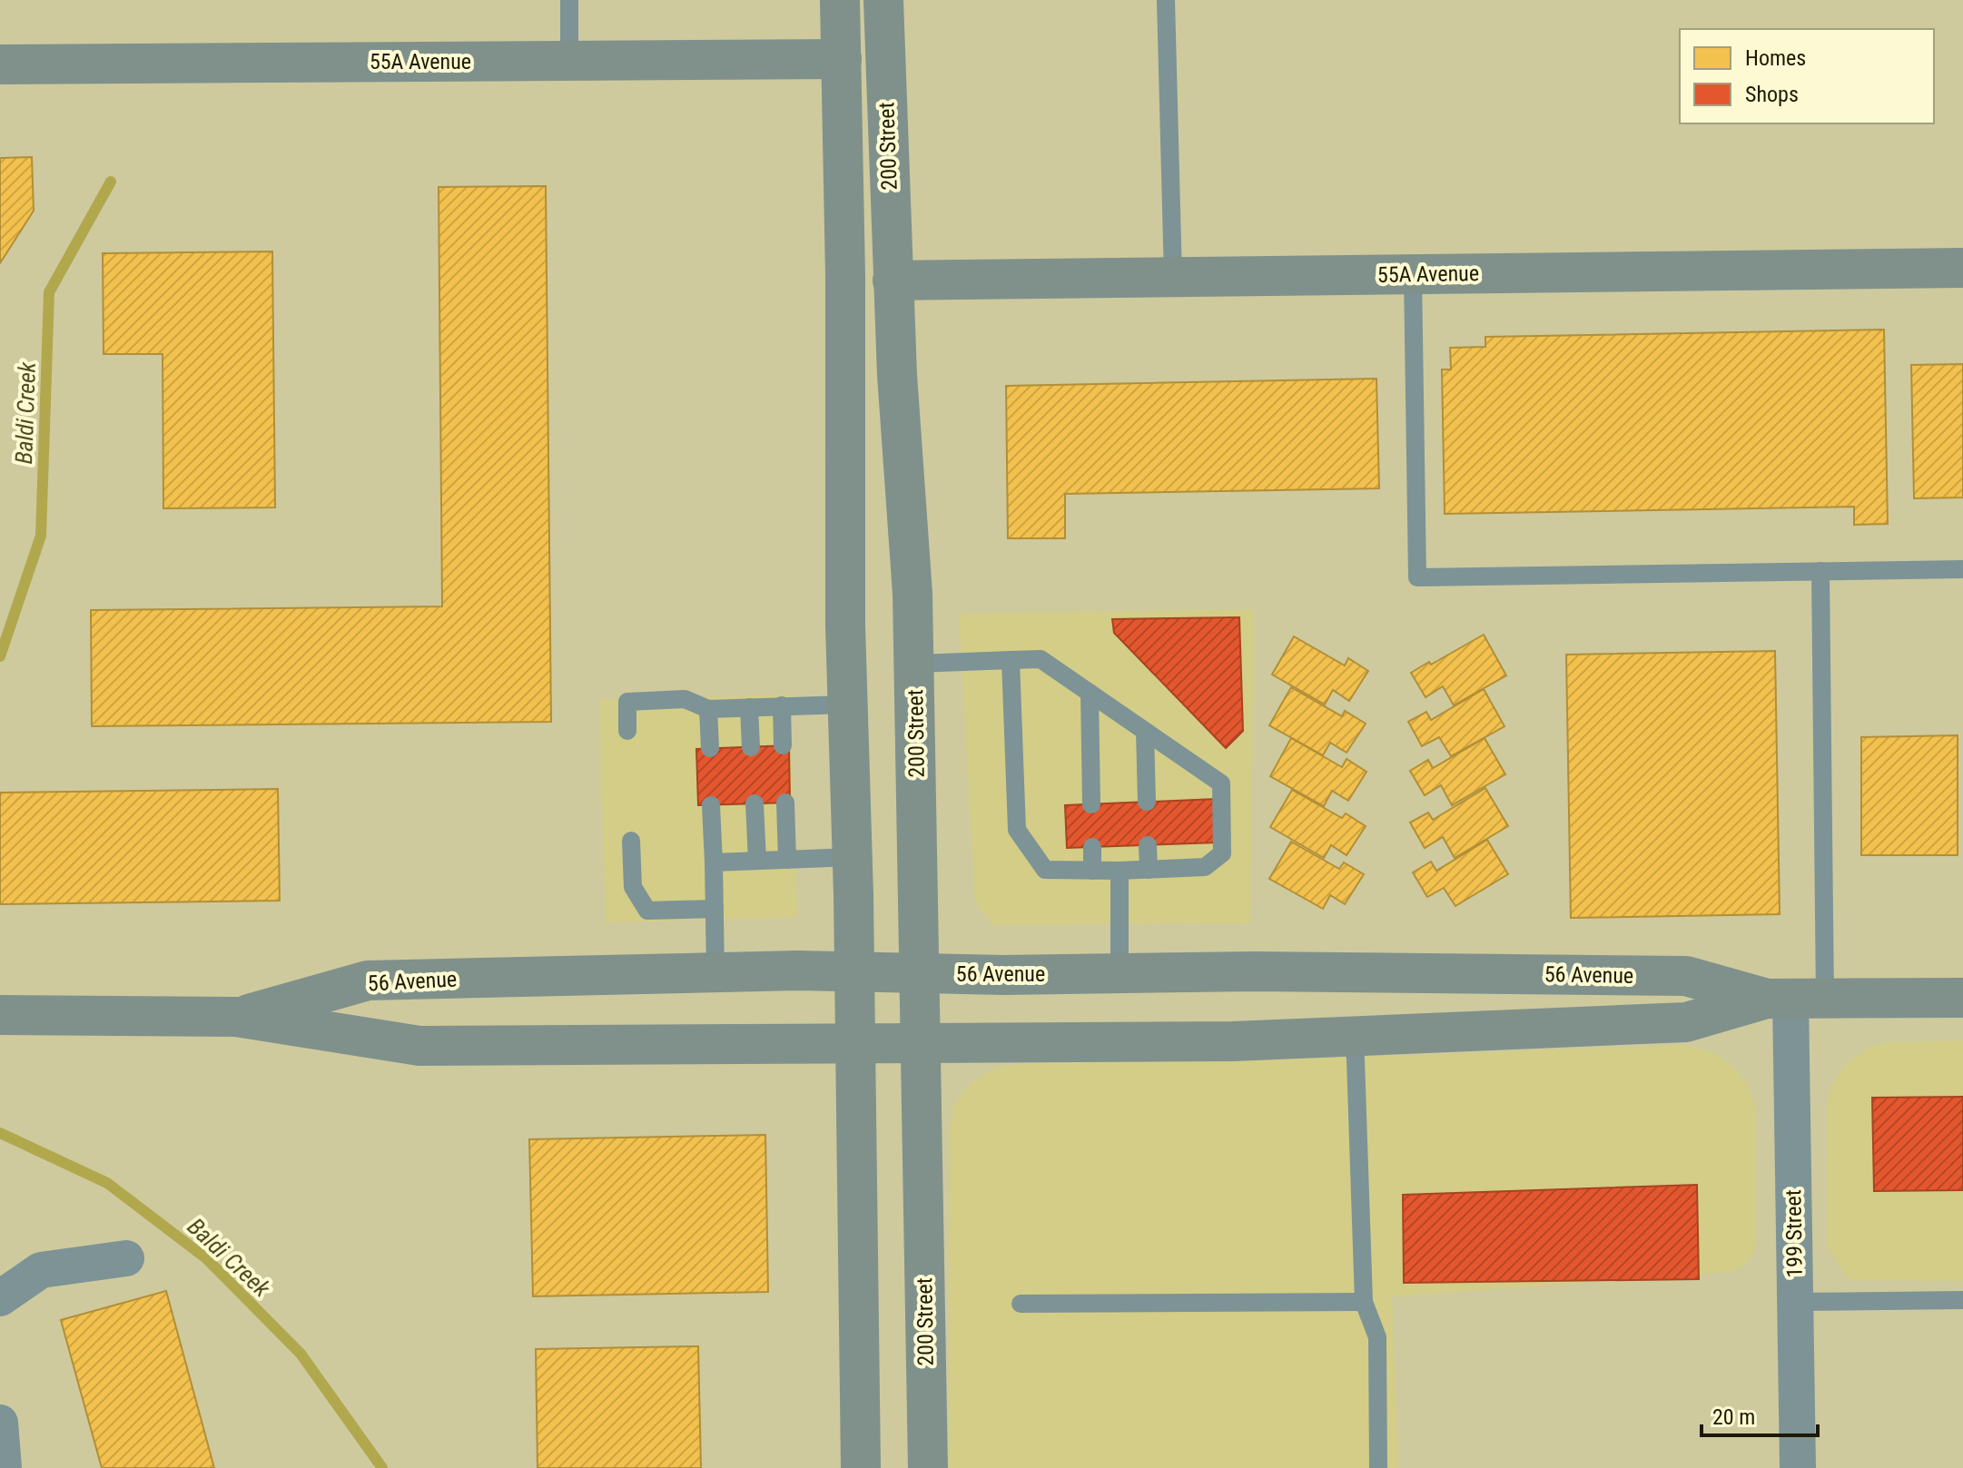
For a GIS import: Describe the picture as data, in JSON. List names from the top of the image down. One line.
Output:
{"streets":{"main road":["55A Avenue","200 Street","56 Avenue"],"street":["199 Street"]},"crossings":[["55A Avenue","200 Street"],["200 Street","56 Avenue"],["56 Avenue","199 Street"]],"water":["Baldi Creek"],"legend":["Homes","Shops"],"scale_bar":"20 m"}
